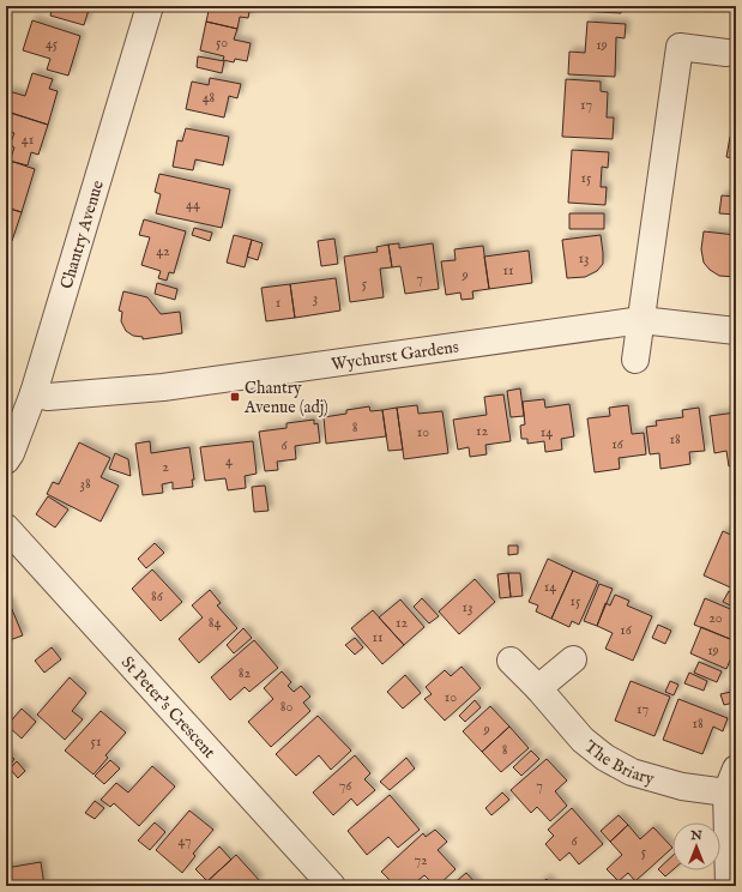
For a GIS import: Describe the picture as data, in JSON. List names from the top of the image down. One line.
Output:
{"streets":{"street":["Chantry Avenue","Wychurst Gardens","St Peter's Crescent","The Briary"]},"crossings":[["Chantry Avenue","Wychurst Gardens"]],"places":{"transit":["Chantry Avenue (adj)"]},"house_numbers":["50","45","19","48","17","41","15","44","42","13","11","9","7","5","3","1","8","12","10","14","18","16","6","4","2","38","14","86","15","13","20","84","12","16","11","19","82","10","80","17","18","9","51","8","76","7","47","6","5","72"],"north":"top"}
